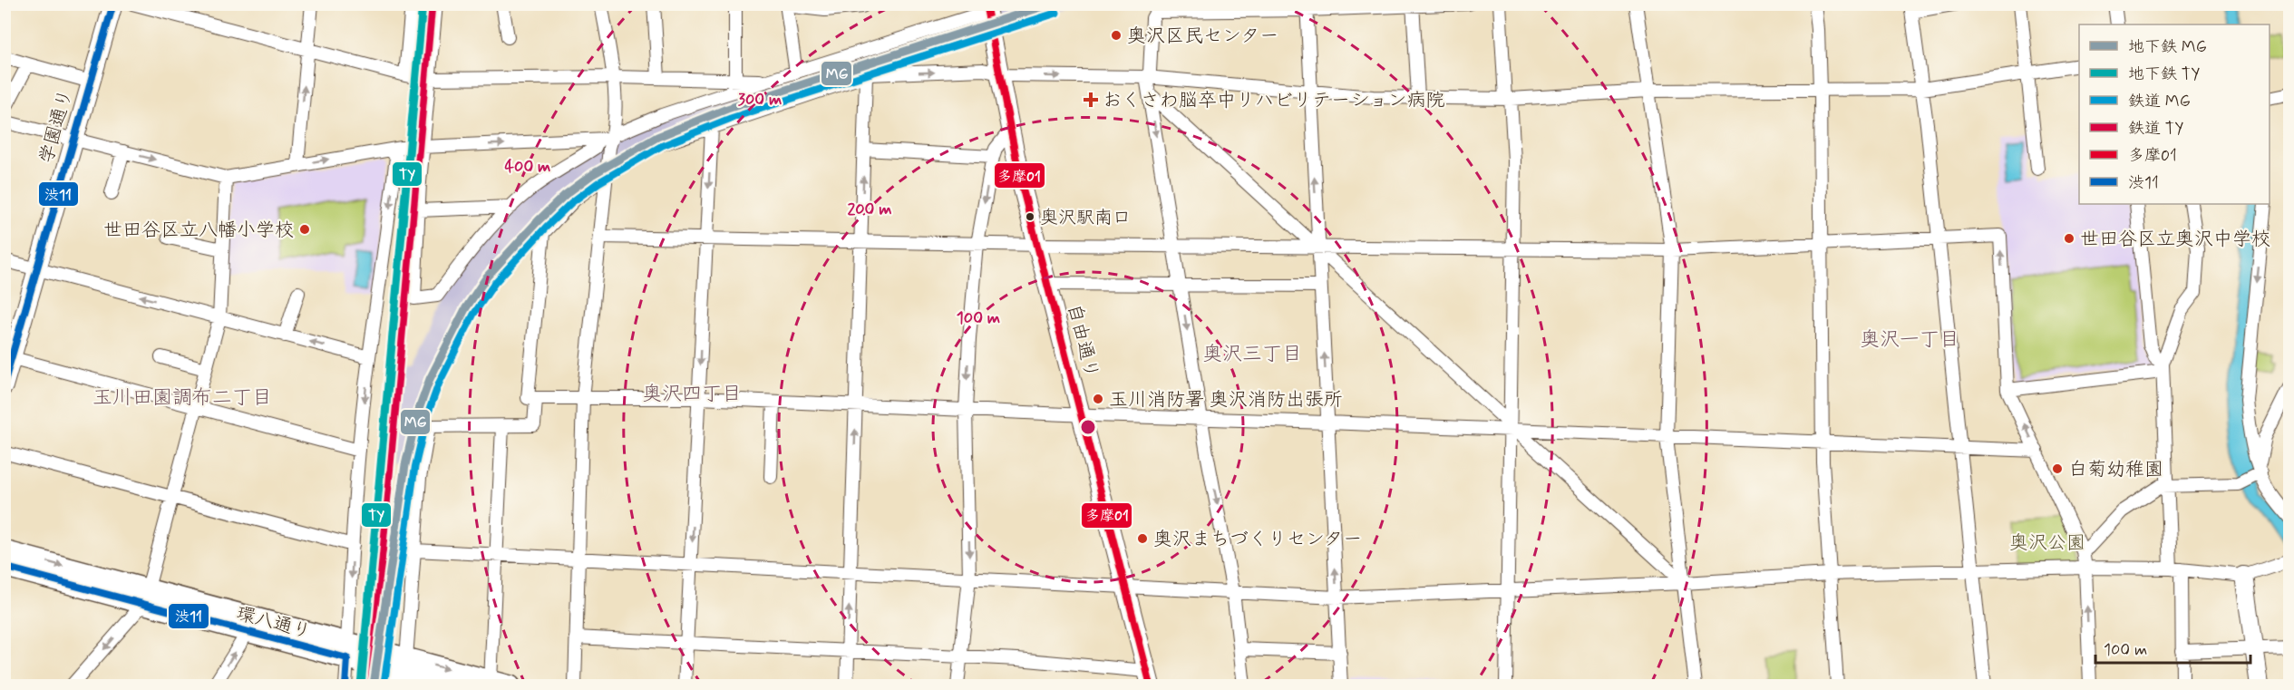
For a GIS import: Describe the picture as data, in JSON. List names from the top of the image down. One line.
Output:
{"streets":{"main road":["学園通り","自由通り","環八通り"]},"districts":["奥沢一丁目","奥沢三丁目","奥沢四丁目","玉川田園調布二丁目"],"parks":["奥沢公園"],"places":{"other":["奥沢区民センター","奥沢駅南口","世田谷区立八幡小学校","世田谷区立奥沢中学校","玉川消防署 奥沢消防出張所","白菊幼稚園","奥沢まちづくりセンター"],"health":["おくさわ脳卒中リハビリテーション病院"]},"lines":["metro line MG","metro line TY","transit line 多摩01","transit line 渋11","rail line TY","rail line MG"],"legend":["地下鉄 MG","地下鉄 TY","鉄道 MG","鉄道 TY","多摩01","渋11"],"scale_bar":"100 m","rings":["300 m","400 m","200 m","100 m"]}
